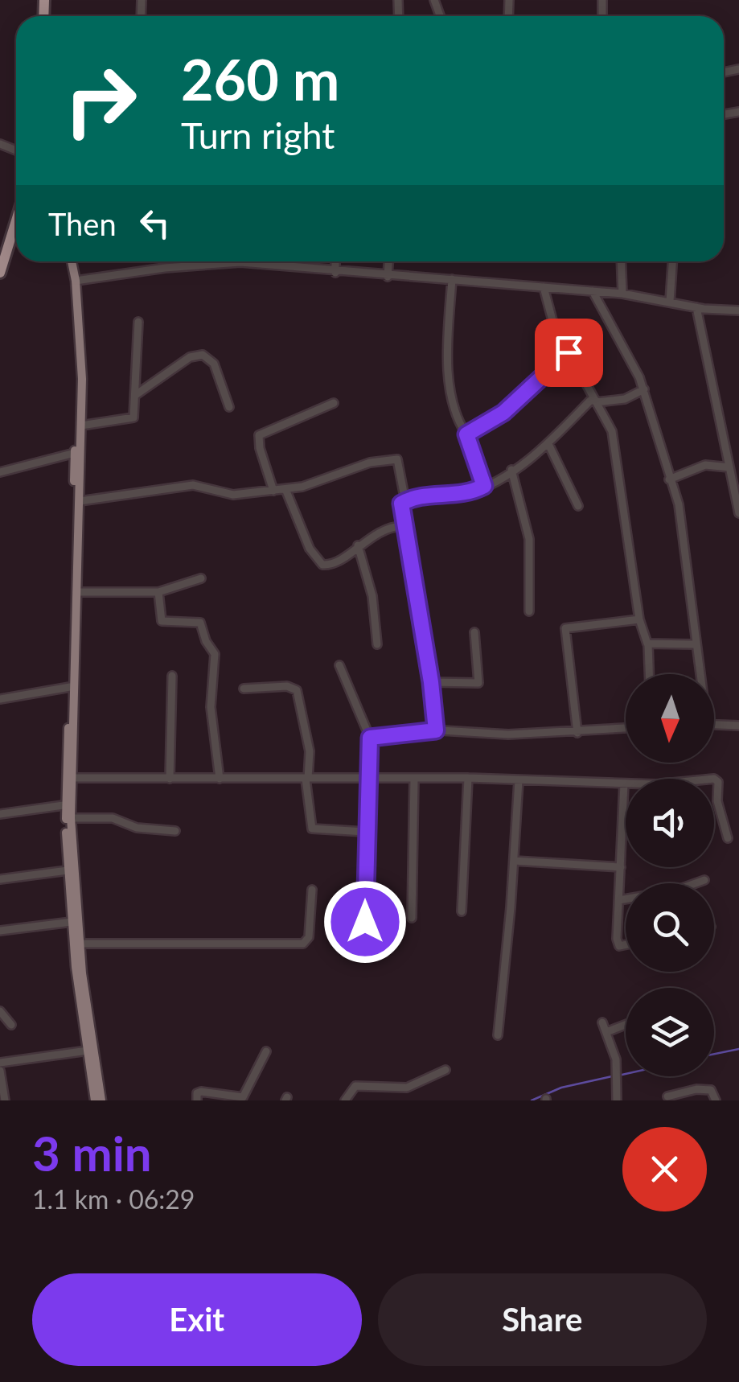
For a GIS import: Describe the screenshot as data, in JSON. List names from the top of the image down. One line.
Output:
{"north":"bottom","page":{"turn":["260 m","Turn right"],"then":"Then","heading":["3 min","1.1 km · 06:29"],"buttons":["Exit","Share"]}}
